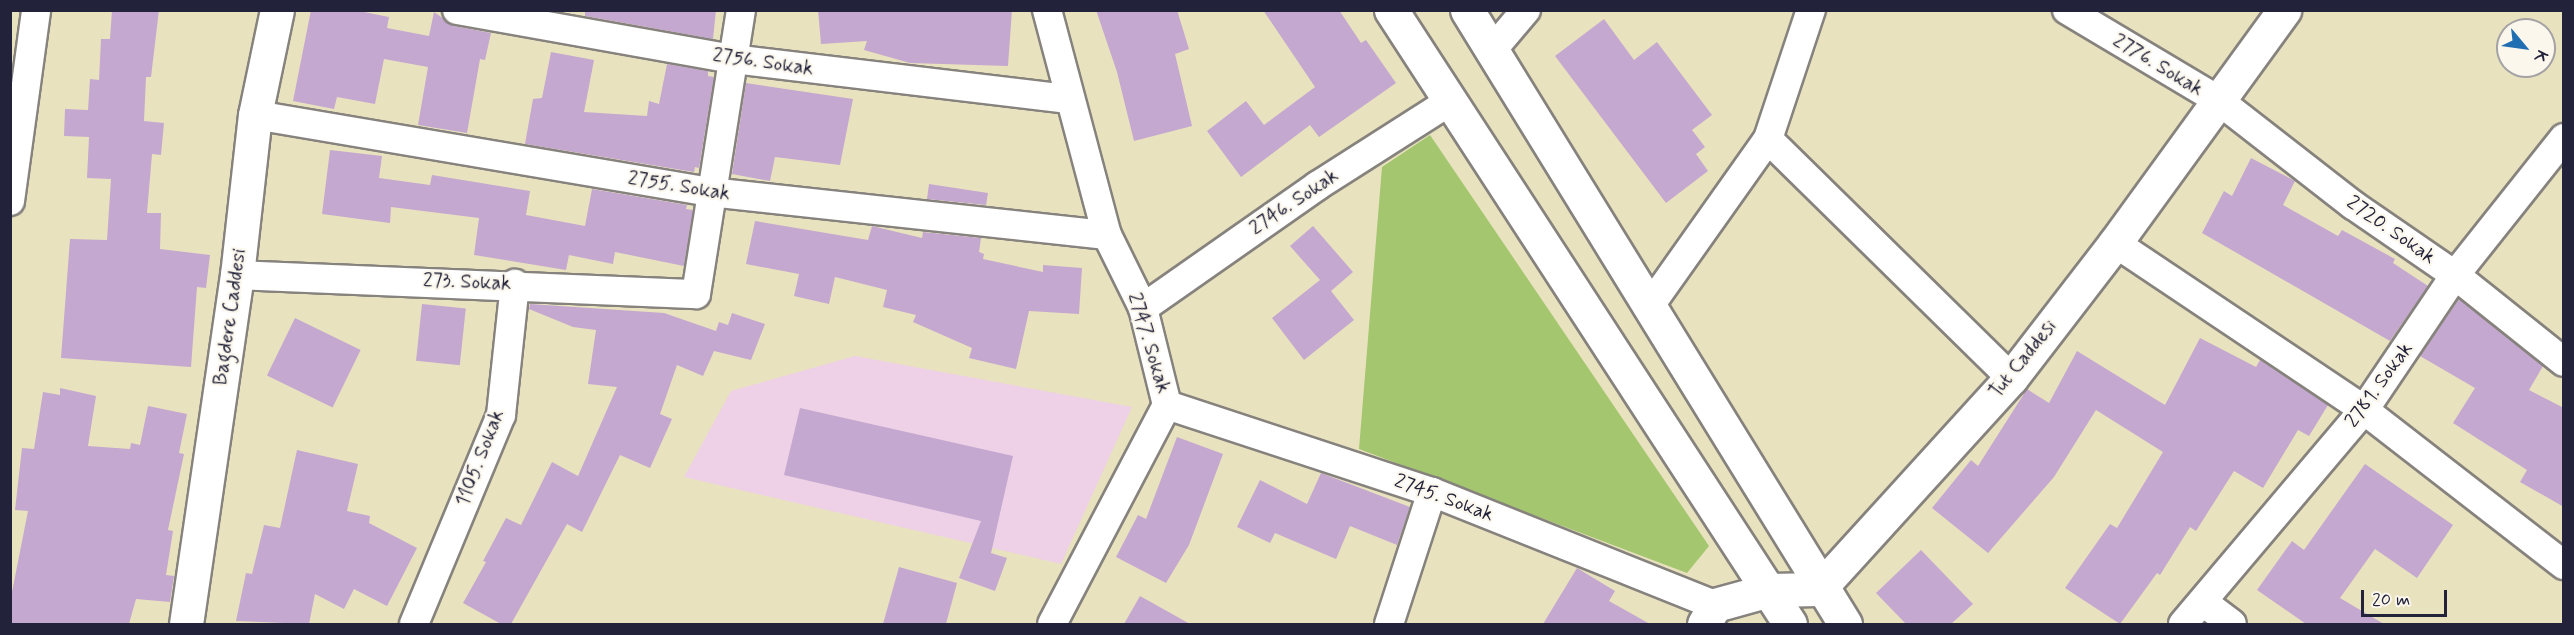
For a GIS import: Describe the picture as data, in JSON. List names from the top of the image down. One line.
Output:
{"streets":{"main road":["Bagdere Caddesi","Tut Caddesi"],"street":["2756. Sokak","2776. Sokak","2755. Sokak","2746. Sokak","2720. Sokak","273. Sokak","2747. Sokak","2781. Sokak","1105. Sokak","2745. Sokak"]},"crossings":[["2756. Sokak","2747. Sokak"],["2776. Sokak","2720. Sokak"],["2776. Sokak","Tut Caddesi"],["2755. Sokak","273. Sokak"],["2755. Sokak","Bagdere Caddesi"],["2755. Sokak","2747. Sokak"],["2746. Sokak","2747. Sokak"],["2720. Sokak","Tut Caddesi"],["2720. Sokak","2781. Sokak"],["273. Sokak","Bagdere Caddesi"],["273. Sokak","1105. Sokak"],["2747. Sokak","2745. Sokak"]],"scale_bar":"20 m","north":"bottom right"}
